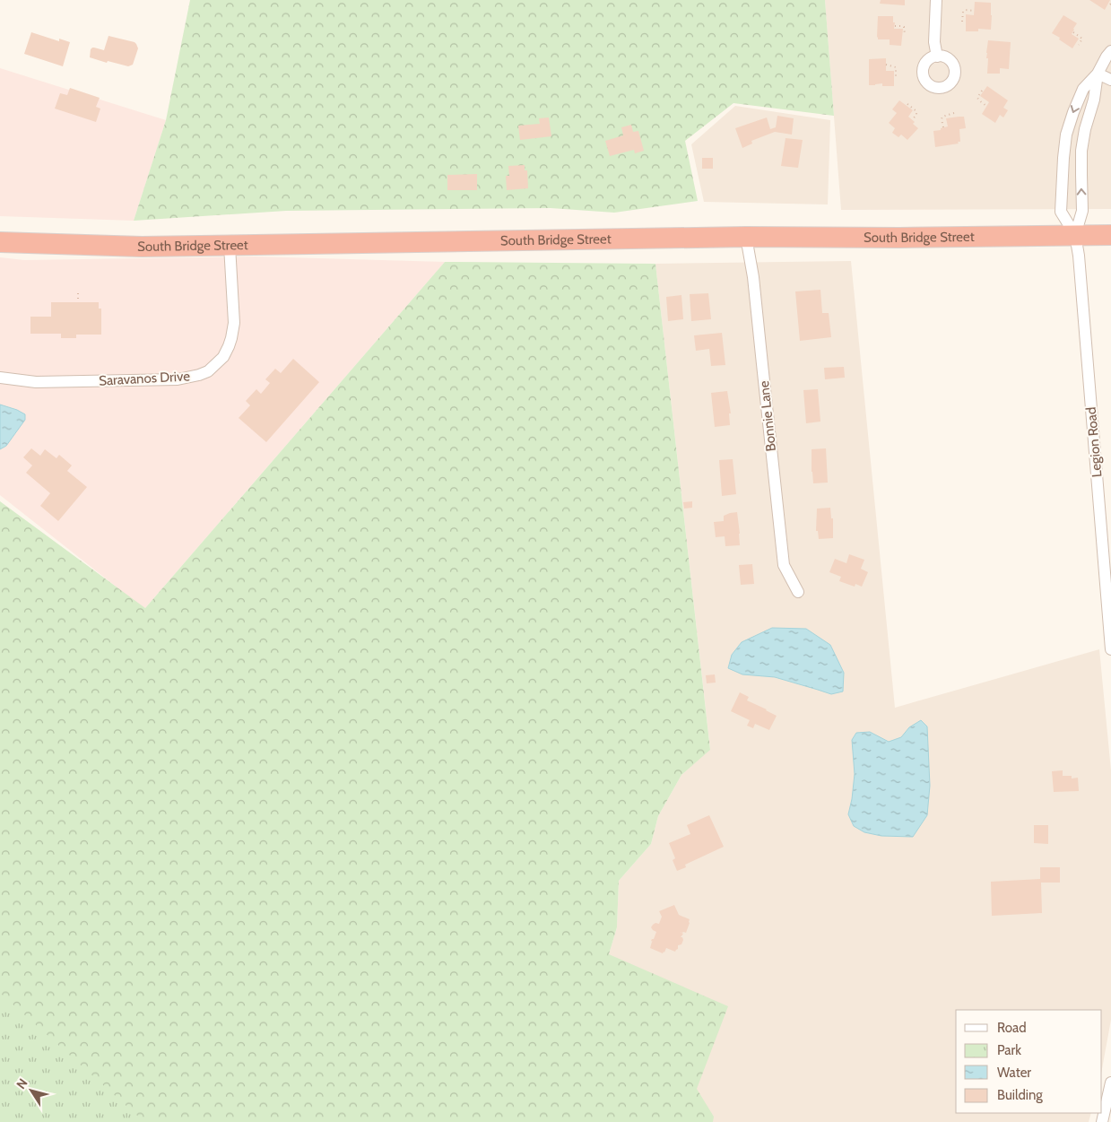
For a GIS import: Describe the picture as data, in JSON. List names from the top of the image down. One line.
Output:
{"streets":{"highway":["South Bridge Street"],"street":["Saravanos Drive","Bonnie Lane","Legion Road"]},"crossings":[["South Bridge Street","Saravanos Drive"],["South Bridge Street","Bonnie Lane"],["South Bridge Street","Legion Road"]],"legend":["Road","Park","Water","Building"],"north":"top left"}
